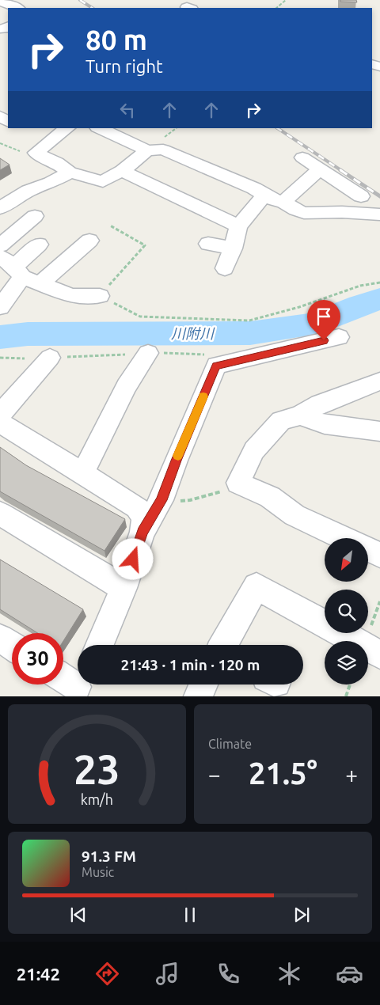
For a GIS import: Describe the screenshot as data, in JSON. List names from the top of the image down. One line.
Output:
{"water":["川附川"],"north":"bottom left","page":{"turn":["80 m","Turn right"],"limit":"30","trip":"21:43 · 1 min · 120 m","tile":"Climate","heat":["−","21.5°","+"],"song":["91.3 FM","Music"],"tabs":"21:42","gauge":["23","km/h"]}}
